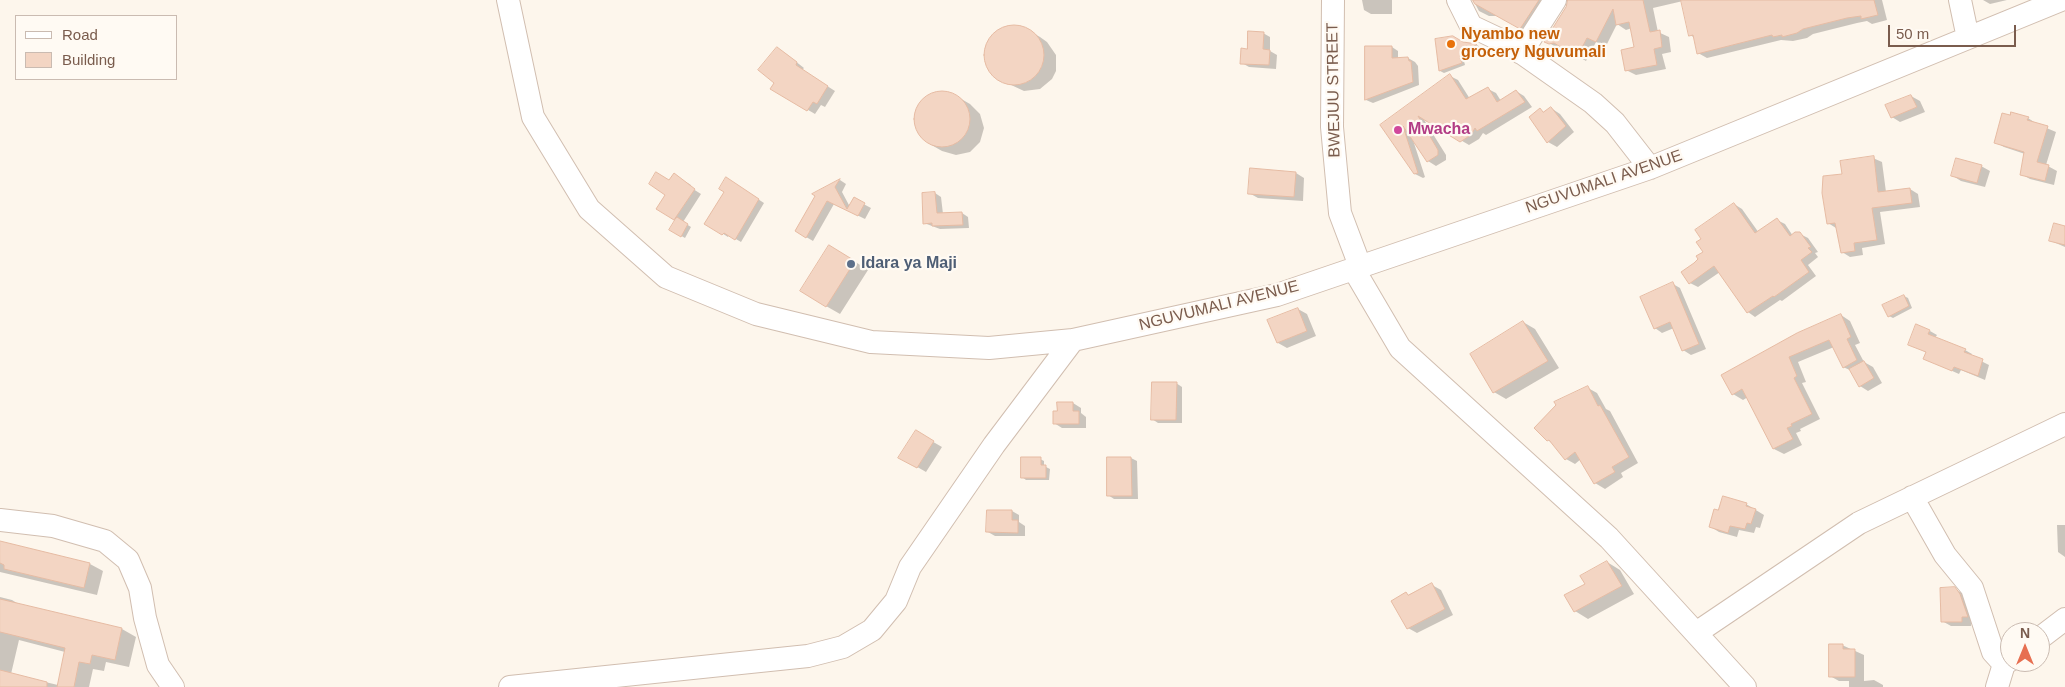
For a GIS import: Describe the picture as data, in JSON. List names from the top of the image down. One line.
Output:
{"streets":{"street":["BWEJUU STREET","NGUVUMALI AVENUE"]},"crossings":[["BWEJUU STREET","NGUVUMALI AVENUE"]],"places":["Nyambo new grocery Nguvumali","Mwacha","Idara ya Maji"],"legend":["Road","Building"],"scale_bar":"50 m","north":"top"}
